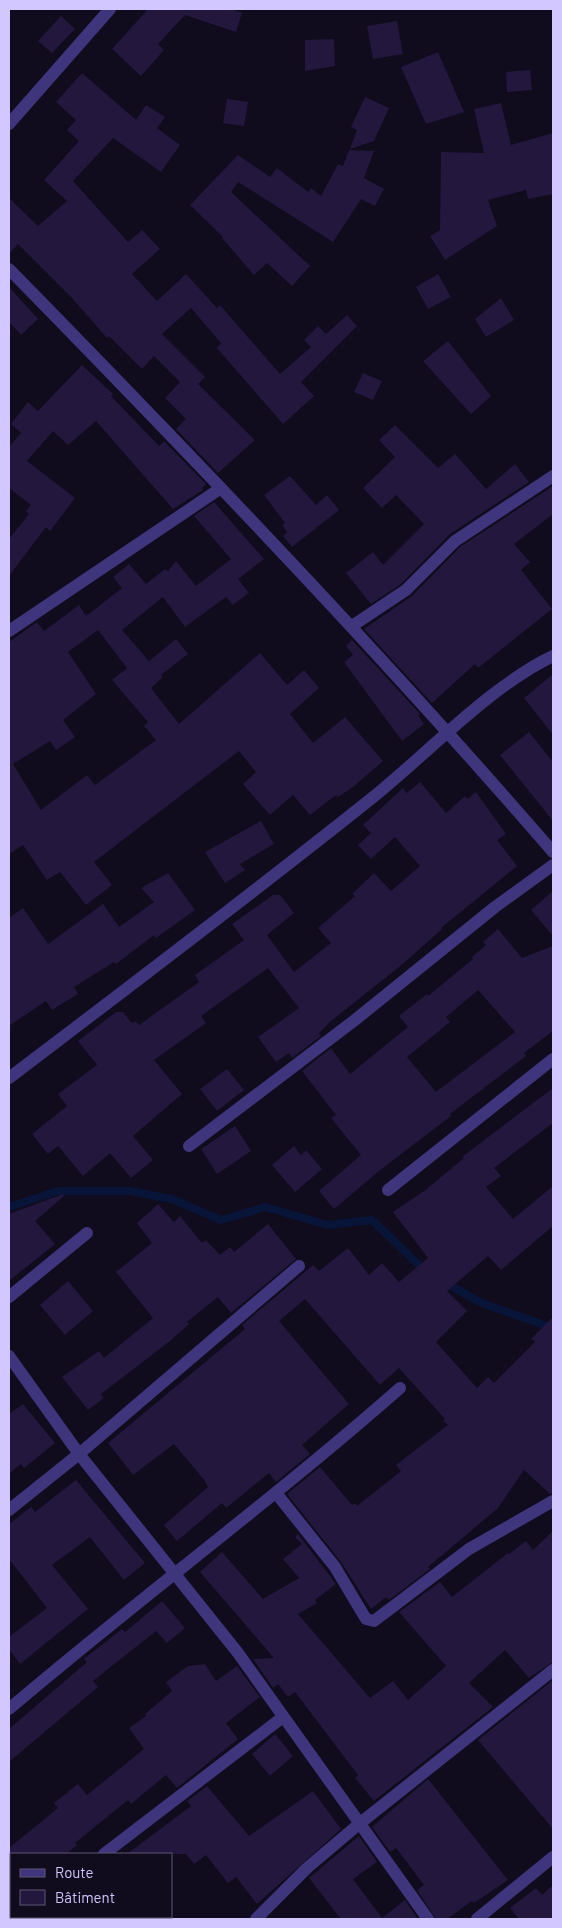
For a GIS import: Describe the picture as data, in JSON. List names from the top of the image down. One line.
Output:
{"legend":["Route","Bâtiment"]}
